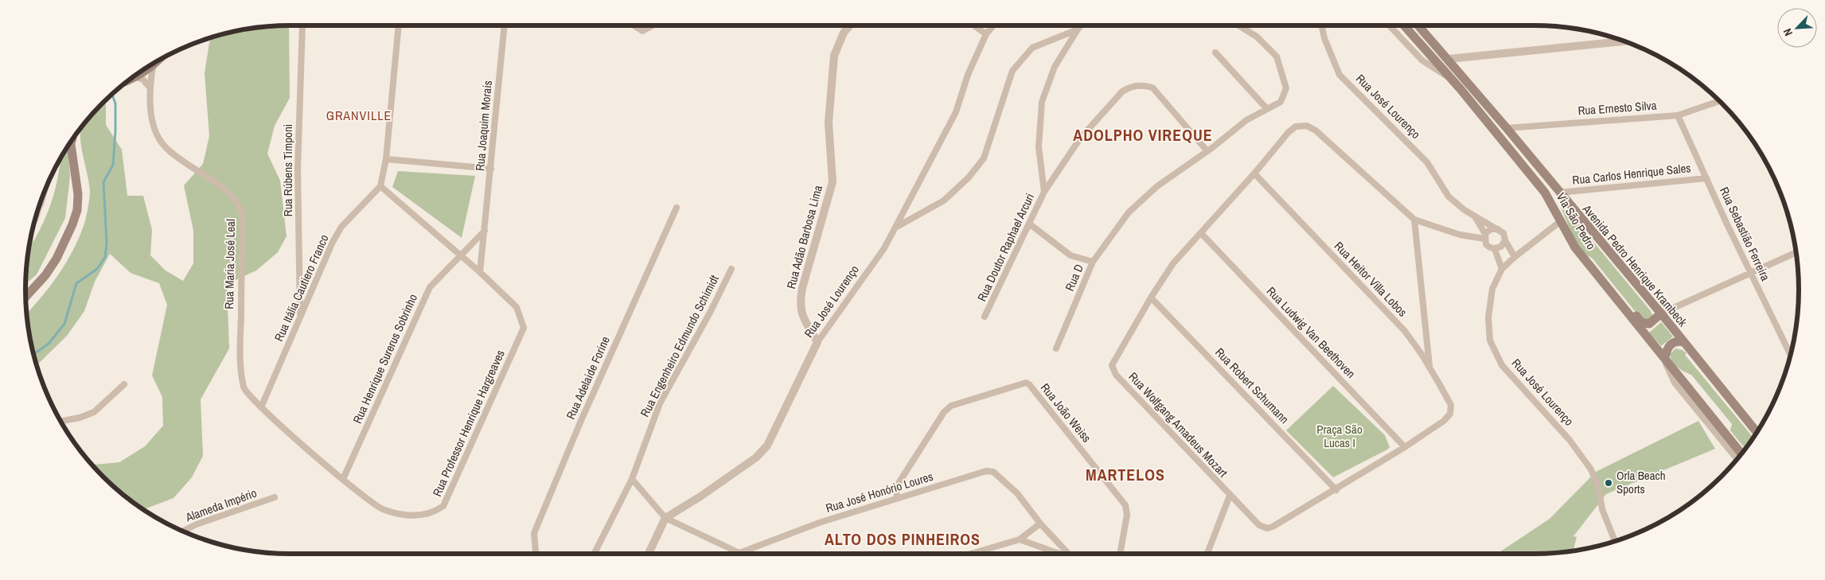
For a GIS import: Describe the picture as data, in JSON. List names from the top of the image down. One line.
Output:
{"streets":{"main road":["Via São Pedro","Avenida Pedro Henrique Krambeck"],"street":["Rua José Lourenço","Rua Ernesto Silva","Rua Joaquim Morais","Rua Rúbens Timponi","Rua Carlos Henrique Sales","Rua Sebastião Ferreira","Rua Adão Barbosa Lima","Rua Doutor Raphael Arcuri","Rua Maria José Leal","Rua D","Rua Heitor Villa Lobos","Rua Itália Cautiero Franco","Rua Ludwig Van Beethoven","Rua Engenheiro Edmundo Schimidt","Rua Henrique Surerus Sobrinho","Rua Adelaide Forine","Rua Robert Schumann","Rua João Weiss","Rua Professor Henrique Hargreaves","Rua Wolfgang Amadeus Mozart","Rua José Honório Loures","Alameda Império"]},"crossings":[["Rua José Lourenço","Rua Adão Barbosa Lima"],["Rua José Lourenço","Rua Wolfgang Amadeus Mozart"],["Rua Ernesto Silva","Rua Sebastião Ferreira"],["Rua Ernesto Silva","Avenida Pedro Henrique Krambeck"],["Rua Joaquim Morais","Rua Professor Henrique Hargreaves"],["Rua Rúbens Timponi","Rua Itália Cautiero Franco"],["Rua Carlos Henrique Sales","Rua Sebastião Ferreira"],["Rua Carlos Henrique Sales","Avenida Pedro Henrique Krambeck"],["Rua Doutor Raphael Arcuri","Rua D"],["Rua Maria José Leal","Rua Professor Henrique Hargreaves"],["Rua Heitor Villa Lobos","Rua Wolfgang Amadeus Mozart"],["Rua Itália Cautiero Franco","Rua Professor Henrique Hargreaves"],["Rua Ludwig Van Beethoven","Rua Wolfgang Amadeus Mozart"],["Rua Henrique Surerus Sobrinho","Rua Professor Henrique Hargreaves"],["Rua Robert Schumann","Rua Wolfgang Amadeus Mozart"],["Rua João Weiss","Rua José Honório Loures"]],"districts":["GRANVILLE","ADOLPHO VIREQUE","MARTELOS","ALTO DOS PINHEIROS"],"parks":["Praça São Lucas I"],"places":["Orla Beach Sports"],"north":"bottom left"}
